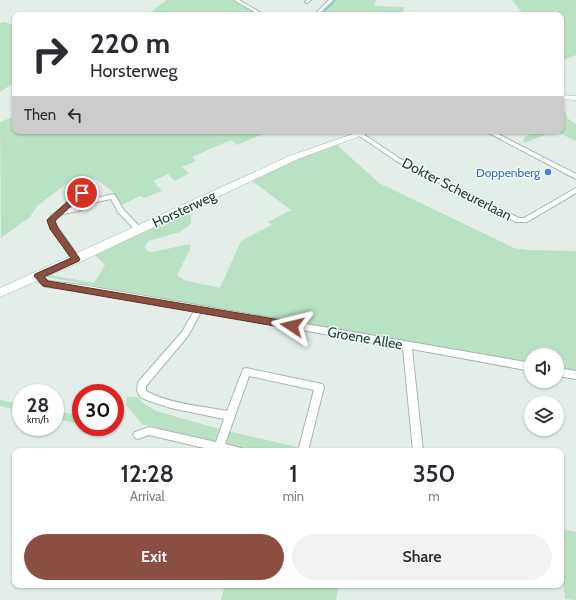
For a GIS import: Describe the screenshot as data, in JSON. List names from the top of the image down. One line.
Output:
{"streets":{"main road":["Horsterweg"],"street":["Dokter Scheurerlaan","Groene Allee"]},"crossings":[["Dokter Scheurerlaan","Horsterweg"],["Horsterweg","Groene Allee"]],"places":["Doppenberg"],"page":{"turn":["220 m","Horsterweg"],"then":"Then","speed":"28 km/h","limit":"30","eta":["12:28","Arrival","1","min","350","m"],"buttons":["Exit","Share"]}}
